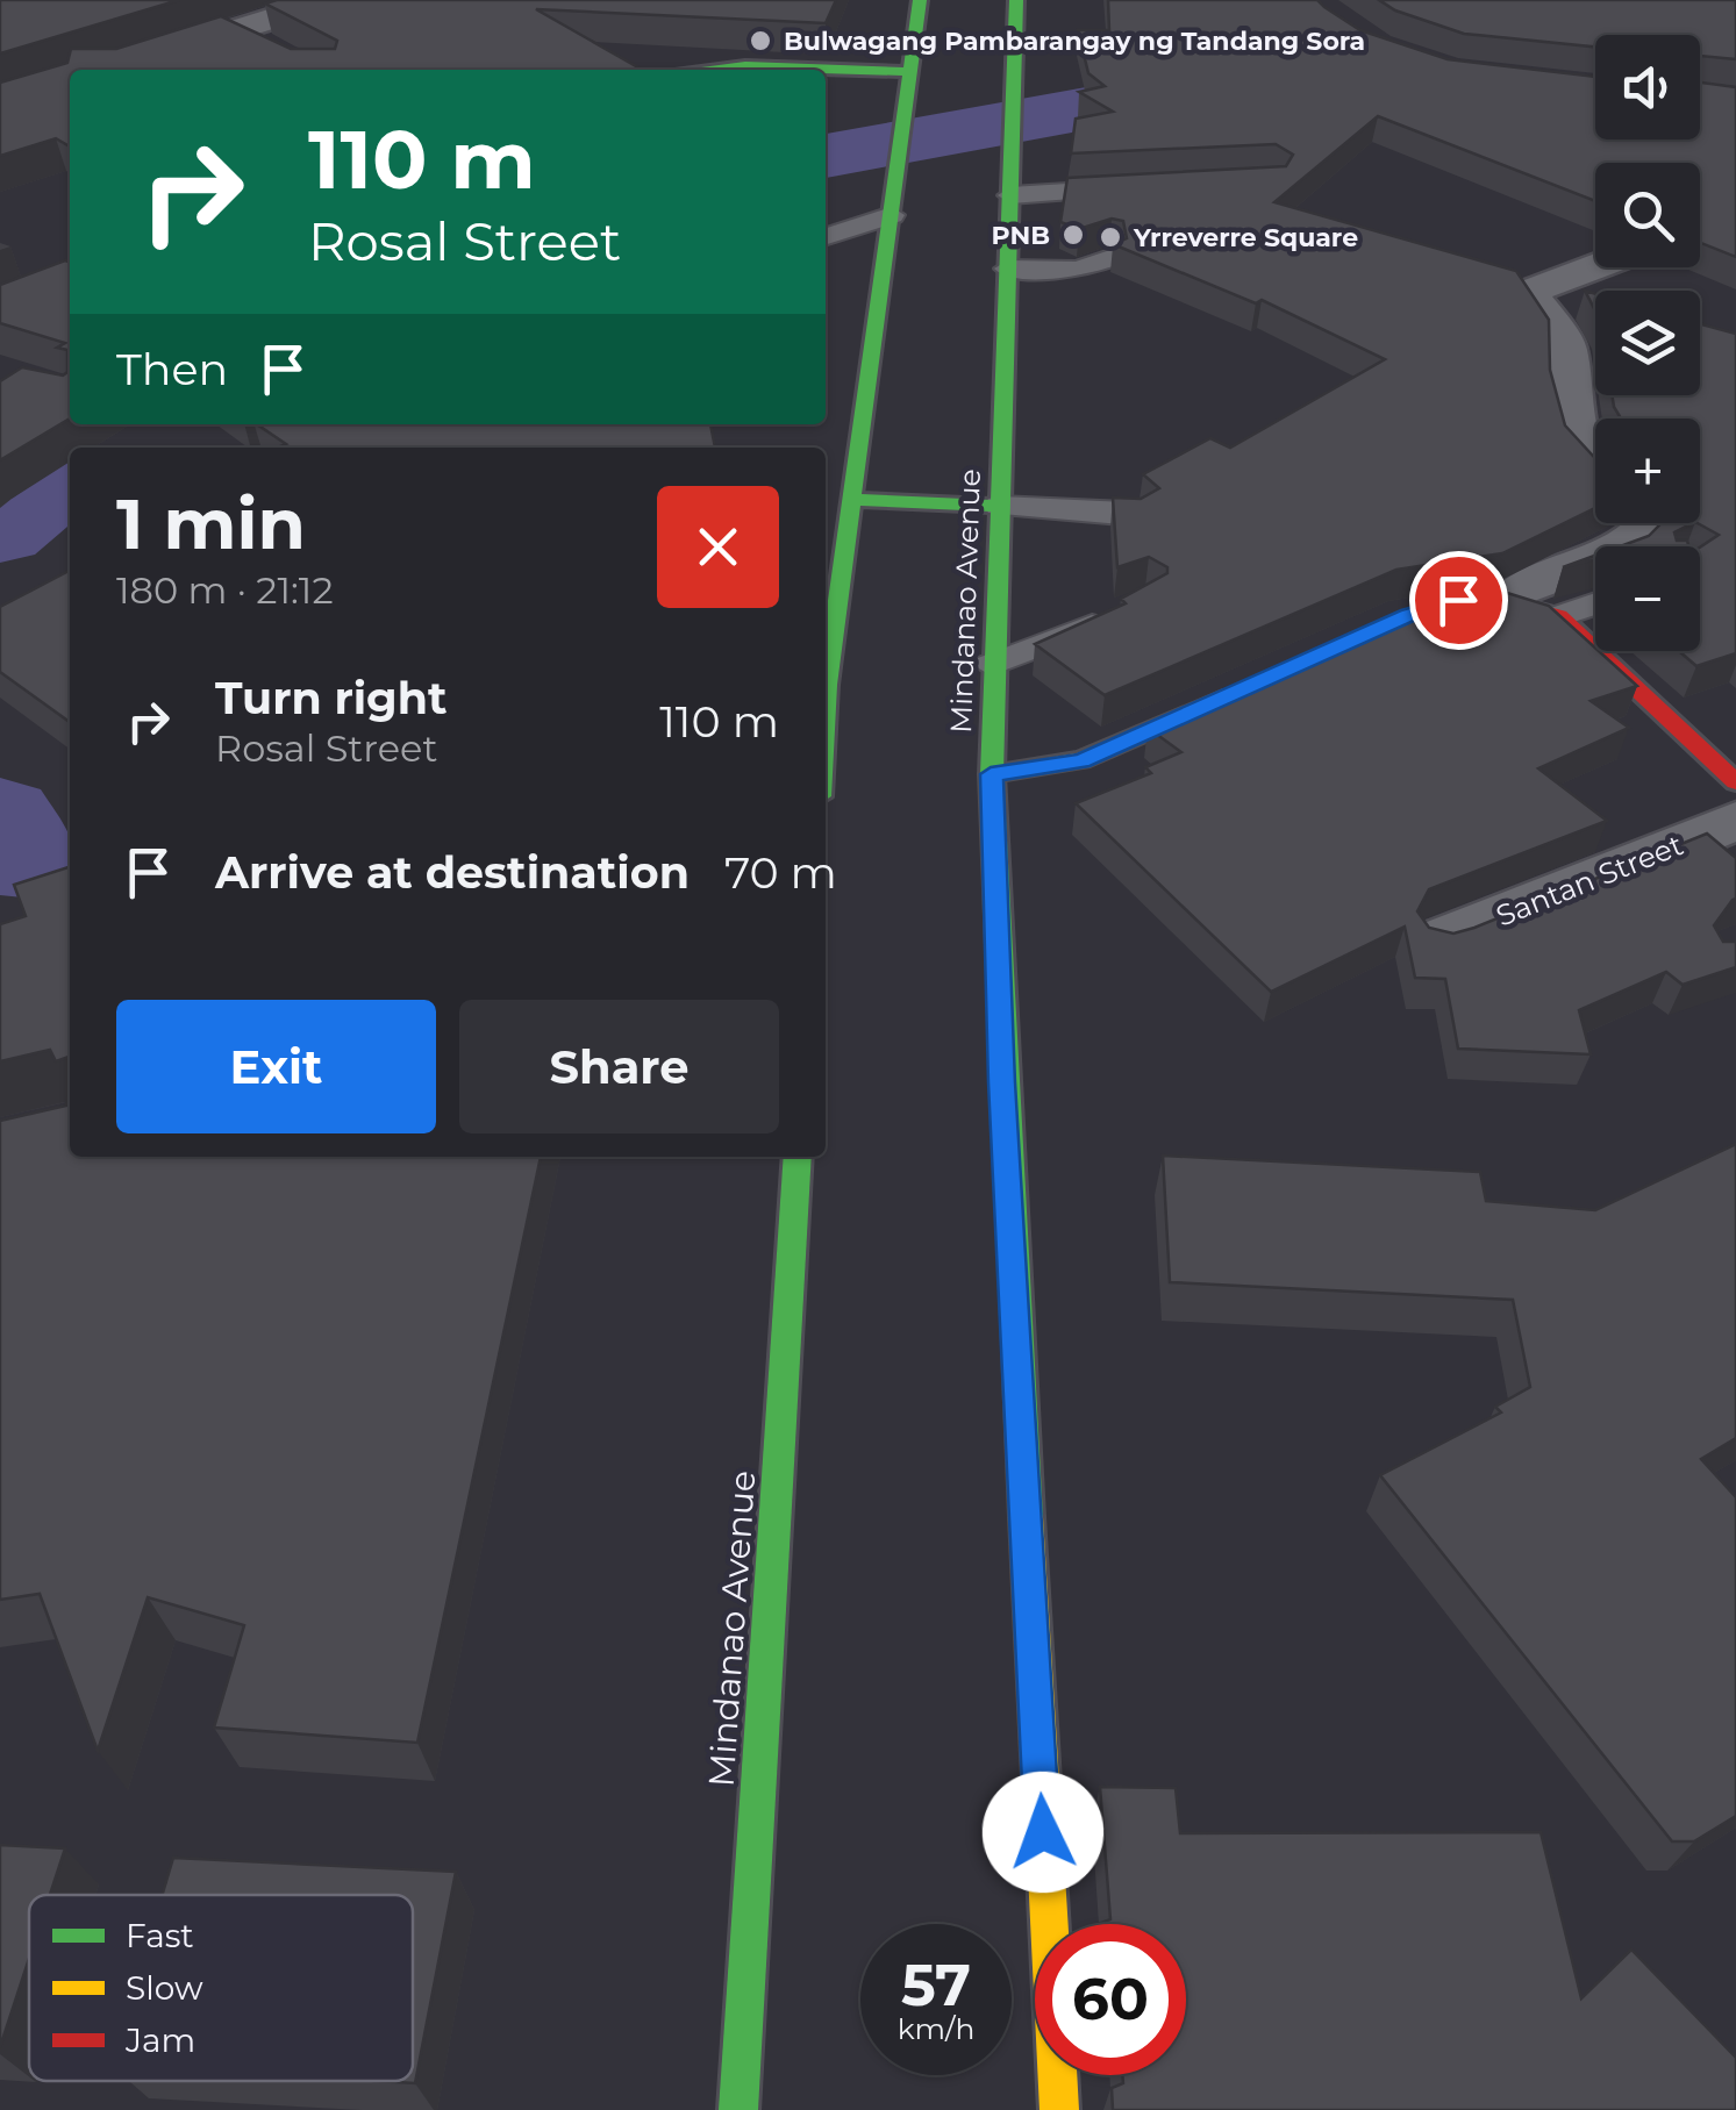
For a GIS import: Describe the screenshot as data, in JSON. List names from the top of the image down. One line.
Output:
{"streets":{"main road":["Mindanao Avenue"],"street":["Santan Street"]},"places":["Bulwagang Pambarangay ng Tandang Sora","PNB","Yrreverre Square"],"legend":["Fast","Slow","Jam"],"page":{"map_buttons":["+","−"],"turn":["110 m","Rosal Street"],"then":"Then","heading":["1 min","180 m · 21:12"],"list":[{"name":"Turn right","note":"Rosal Street","value":"110 m"},{"name":"Arrive at destination","value":"70 m"}],"buttons":["Exit","Share"],"speed":"57 km/h","limit":"60"}}
